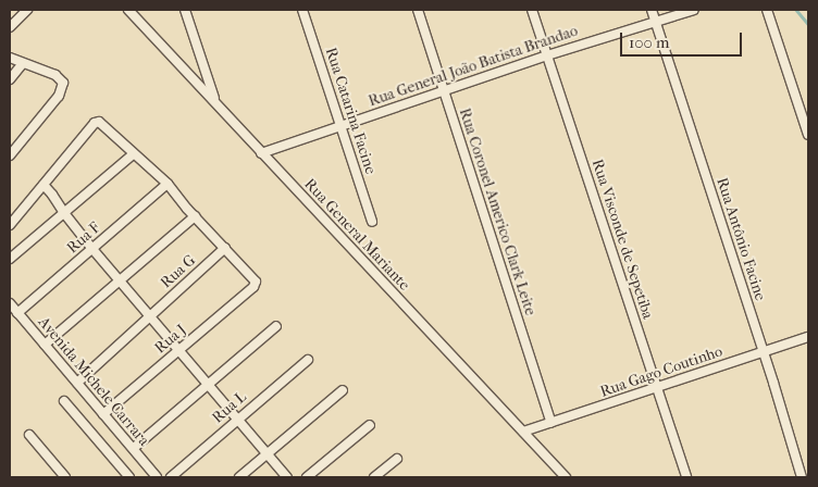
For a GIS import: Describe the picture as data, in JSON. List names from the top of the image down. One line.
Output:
{"streets":{"street":["Rua General João Batista Brandao","Rua Catarina Facine","Rua Coronel Americo Clark Leite","Rua General Mariante","Rua F","Rua Visconde de Sepetiba","Rua Antônio Facine","Rua G","Rua J","Rua Gago Coutinho","Avenida Michele Carrara","Rua L"]},"crossings":[["Rua General João Batista Brandao","Rua Catarina Facine"],["Rua General João Batista Brandao","Rua Coronel Americo Clark Leite"],["Rua General João Batista Brandao","Rua General Mariante"],["Rua General João Batista Brandao","Rua Visconde de Sepetiba"],["Rua General João Batista Brandao","Rua Antônio Facine"],["Rua Coronel Americo Clark Leite","Rua Gago Coutinho"],["Rua General Mariante","Rua Gago Coutinho"],["Rua F","Avenida Michele Carrara"],["Rua Visconde de Sepetiba","Rua Gago Coutinho"],["Rua Antônio Facine","Rua Gago Coutinho"],["Rua G","Rua J"],["Rua G","Avenida Michele Carrara"],["Rua J","Avenida Michele Carrara"]],"scale_bar":"100 m"}
